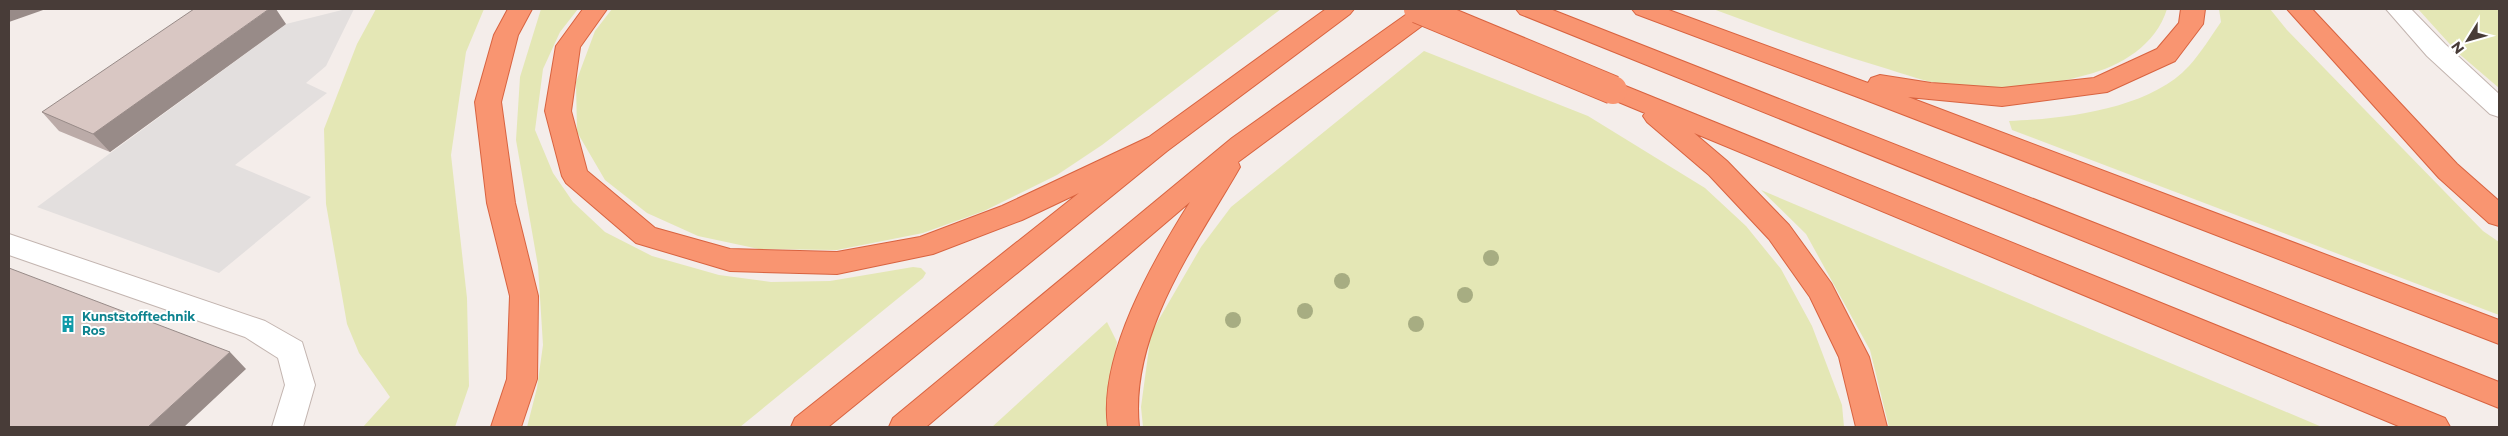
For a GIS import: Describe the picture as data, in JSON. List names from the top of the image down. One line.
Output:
{"places":{"building":["Kunststofftechnik Ros"]},"north":"bottom left"}
